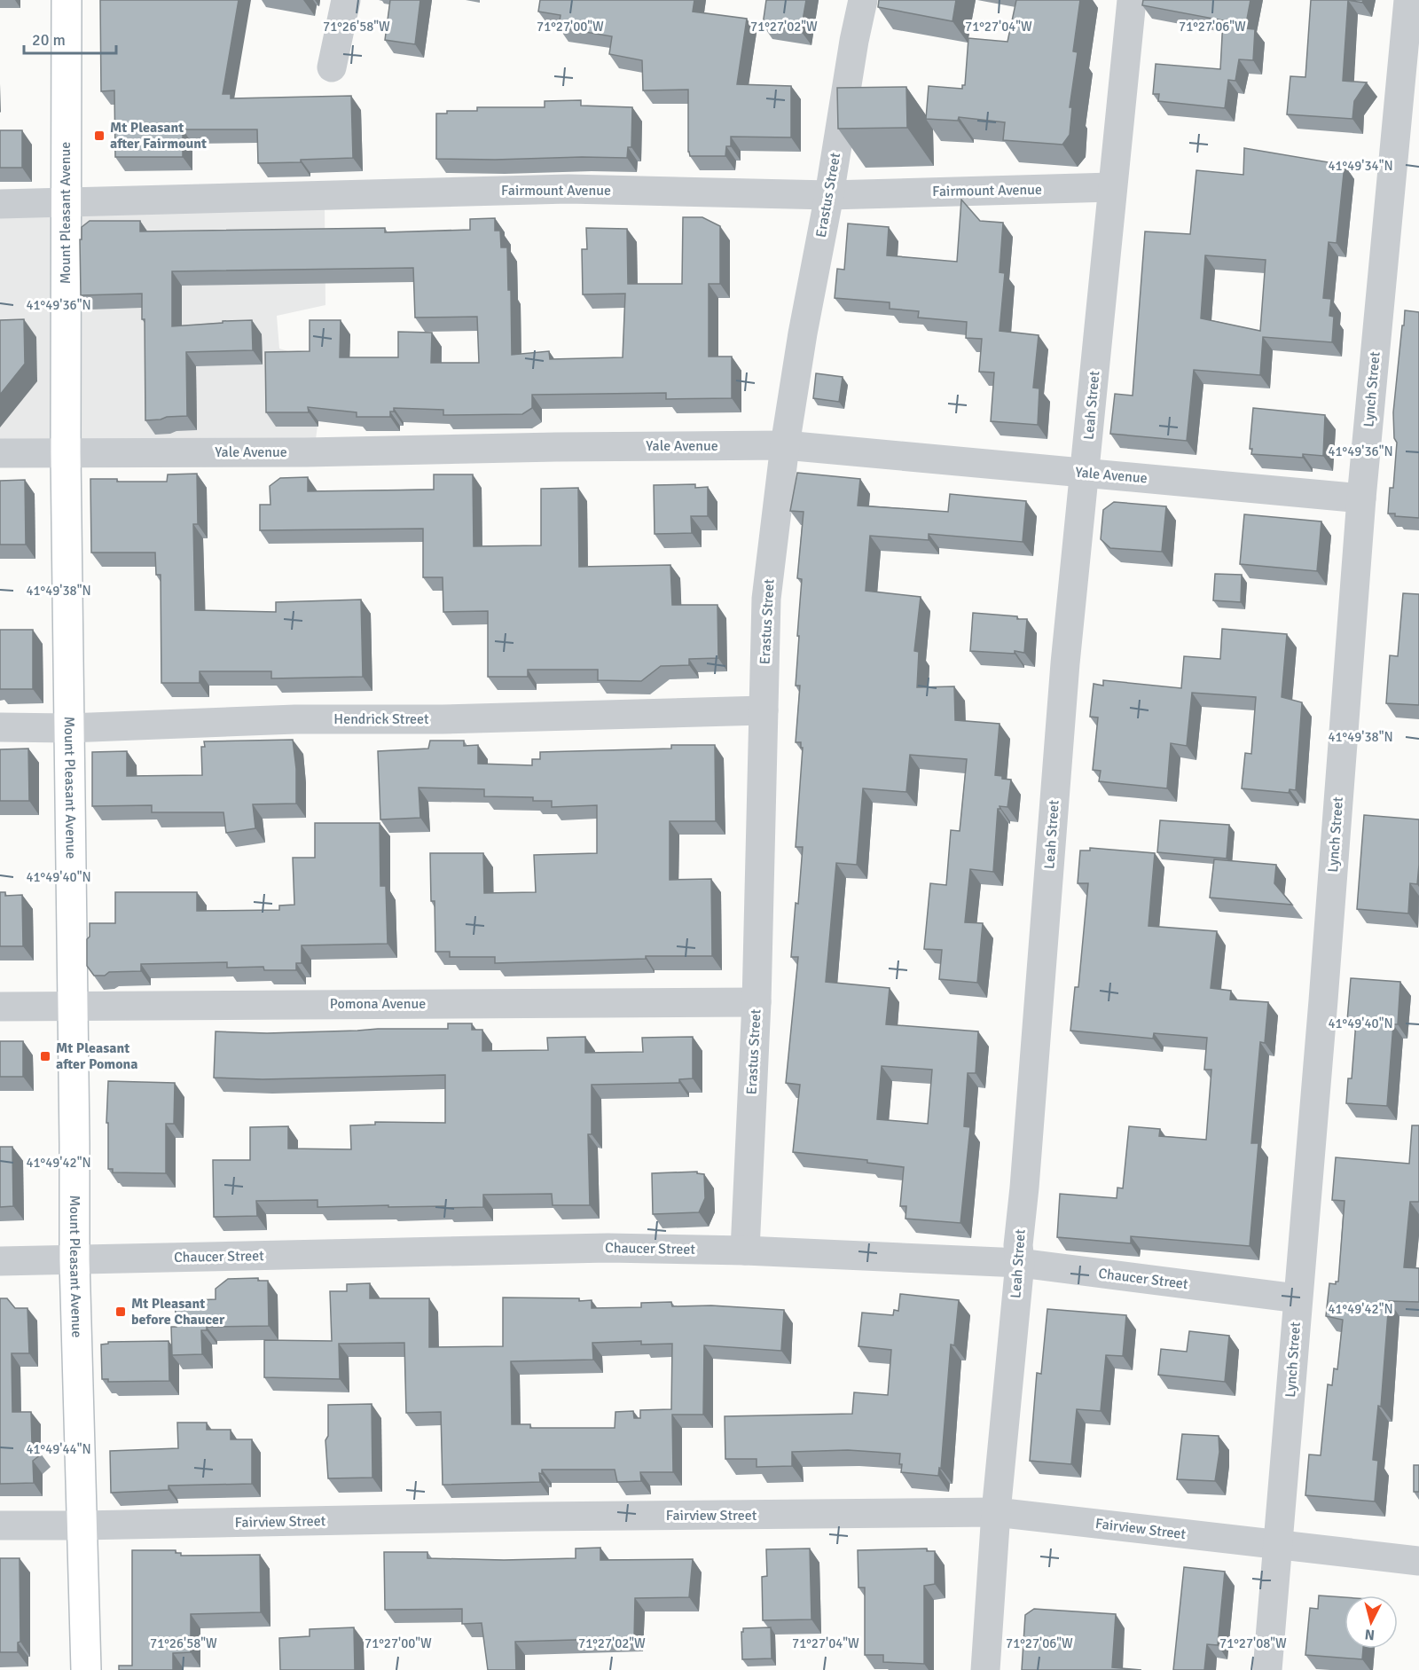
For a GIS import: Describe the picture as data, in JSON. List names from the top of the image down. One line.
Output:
{"streets":{"main road":["Mount Pleasant Avenue"],"street":["Fairmount Avenue","Erastus Street","Lynch Street","Leah Street","Yale Avenue","Hendrick Street","Pomona Avenue","Chaucer Street","Fairview Street"]},"crossings":[["Fairmount Avenue","Erastus Street"],["Fairmount Avenue","Mount Pleasant Avenue"],["Fairmount Avenue","Leah Street"],["Erastus Street","Yale Avenue"],["Erastus Street","Hendrick Street"],["Erastus Street","Pomona Avenue"],["Erastus Street","Chaucer Street"],["Mount Pleasant Avenue","Yale Avenue"],["Mount Pleasant Avenue","Hendrick Street"],["Mount Pleasant Avenue","Pomona Avenue"],["Mount Pleasant Avenue","Chaucer Street"],["Mount Pleasant Avenue","Fairview Street"],["Lynch Street","Yale Avenue"],["Lynch Street","Chaucer Street"],["Lynch Street","Fairview Street"],["Leah Street","Yale Avenue"],["Leah Street","Chaucer Street"],["Leah Street","Fairview Street"]],"places":{"transit":["Mt Pleasant after Fairmount","Mt Pleasant after Pomona","Mt Pleasant before Chaucer"]},"scale_bar":"20 m","north":"bottom","coordinates":["71°26'58\"W","71°27'00\"W","71°27'02\"W","71°27'04\"W","71°27'06\"W","41°49'34\"N","41°49'36\"N","41°49'38\"N","41°49'40\"N","41°49'42\"N","41°49'44\"N","71°27'08\"W"]}
